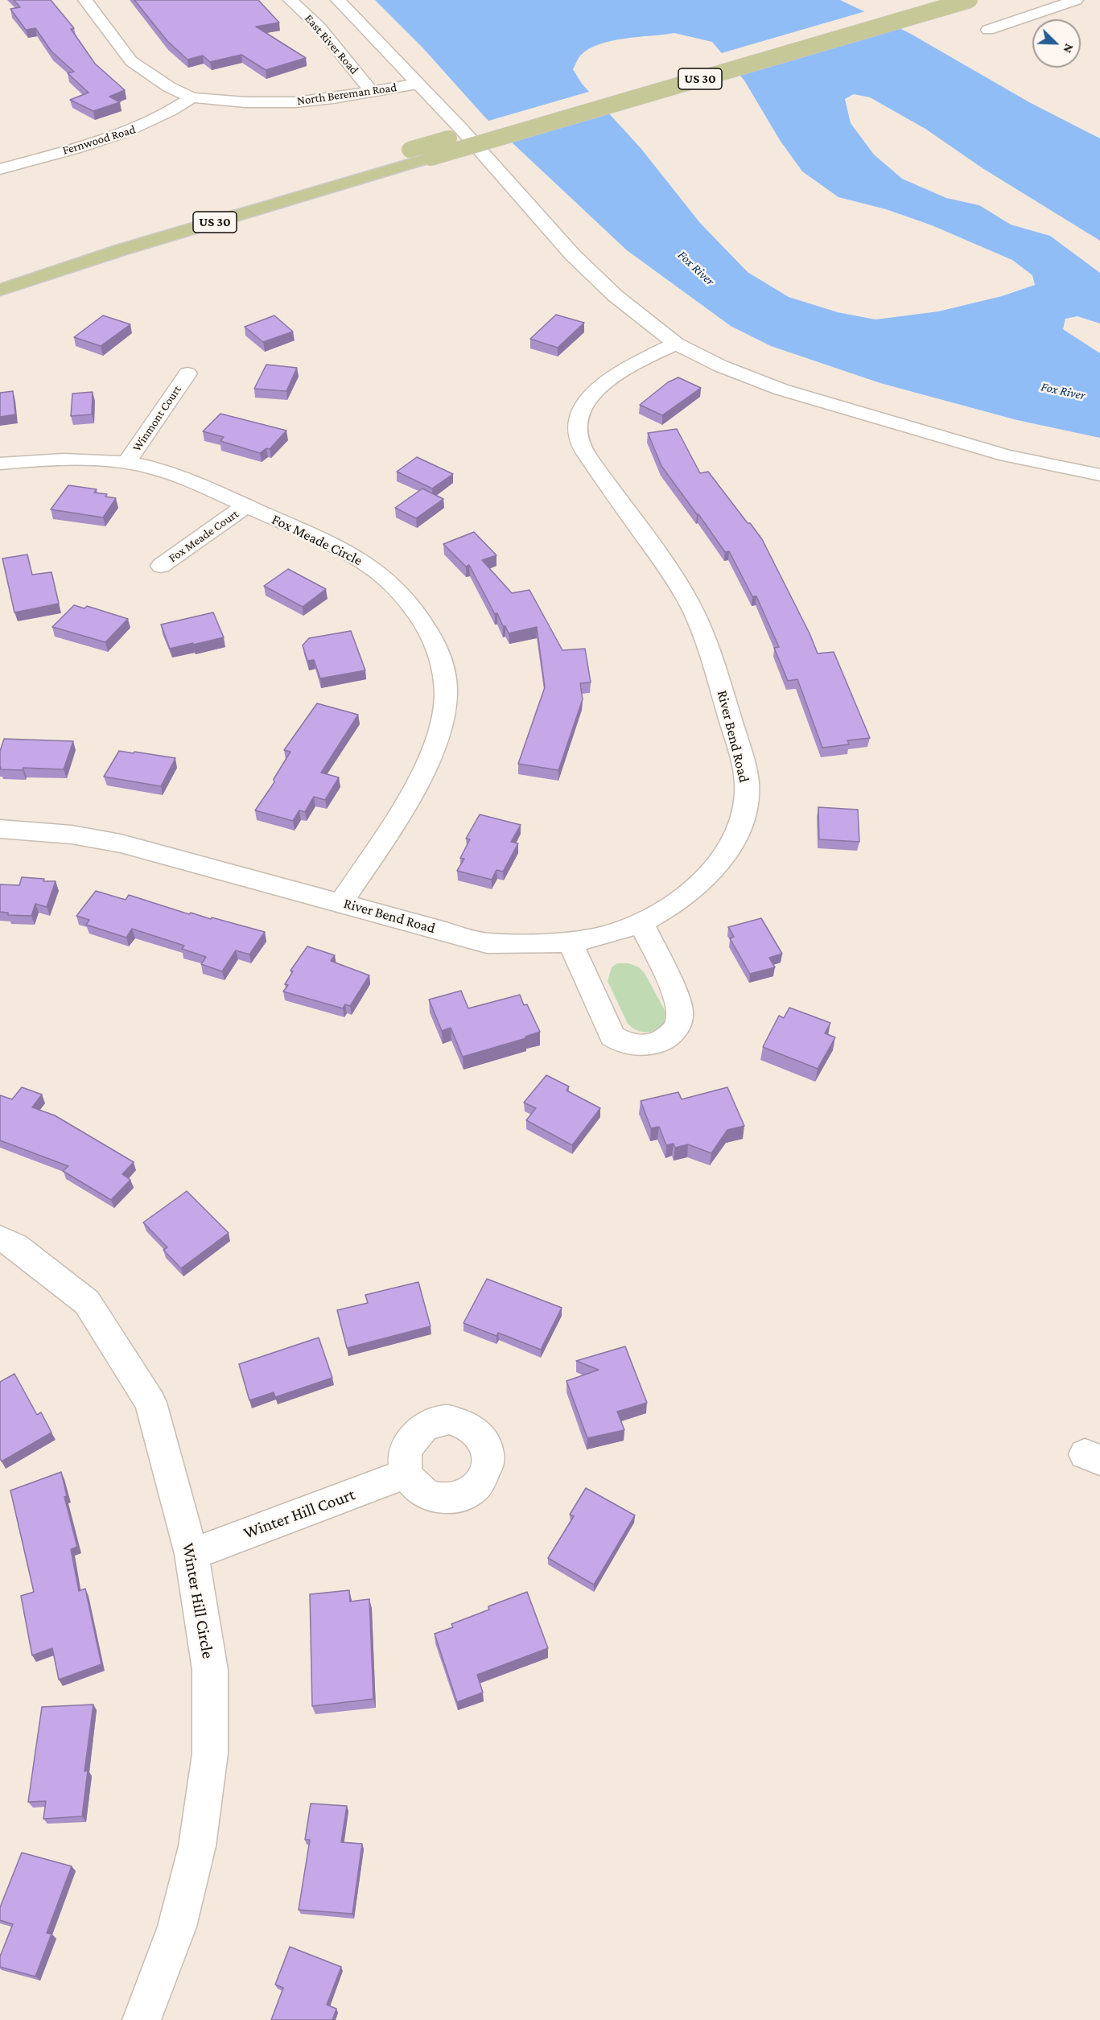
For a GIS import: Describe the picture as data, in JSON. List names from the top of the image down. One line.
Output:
{"streets":{"main road":["US 30"],"street":["East River Road","North Bereman Road","Fernwood Road","Winmont Court","Fox Meade Court","Fox Meade Circle","River Bend Road","Winter Hill Court","Winter Hill Circle"]},"crossings":[["East River Road","North Bereman Road"],["North Bereman Road","Fernwood Road"],["Winmont Court","Fox Meade Circle"],["Fox Meade Court","Fox Meade Circle"],["Fox Meade Circle","River Bend Road"],["Winter Hill Court","Winter Hill Circle"]],"water":["Fox River"],"north":"bottom right"}
